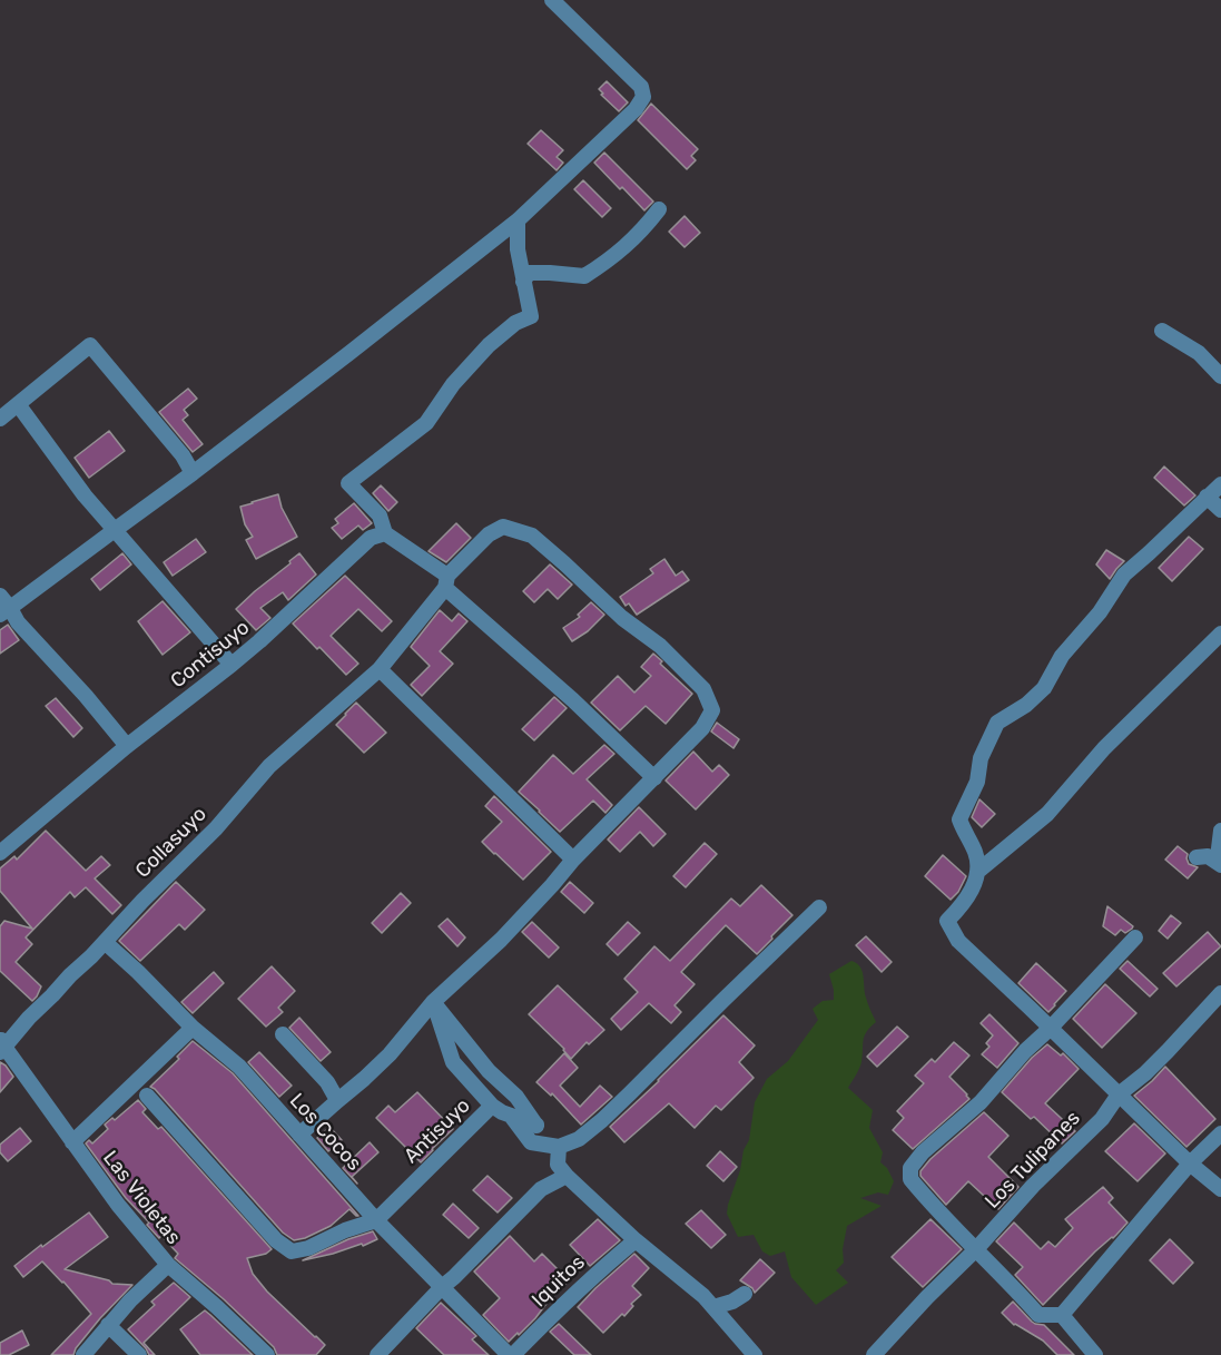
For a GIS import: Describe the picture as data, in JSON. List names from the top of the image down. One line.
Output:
{"streets":{"street":["Contisuyo","Collasuyo","Antisuyo","Los Cocos","Los Tulipanes","Las Violetas","Iquitos"]},"crossings":[["Collasuyo","Los Cocos"],["Collasuyo","Las Violetas"],["Antisuyo","Los Cocos"],["Los Cocos","Iquitos"]]}
